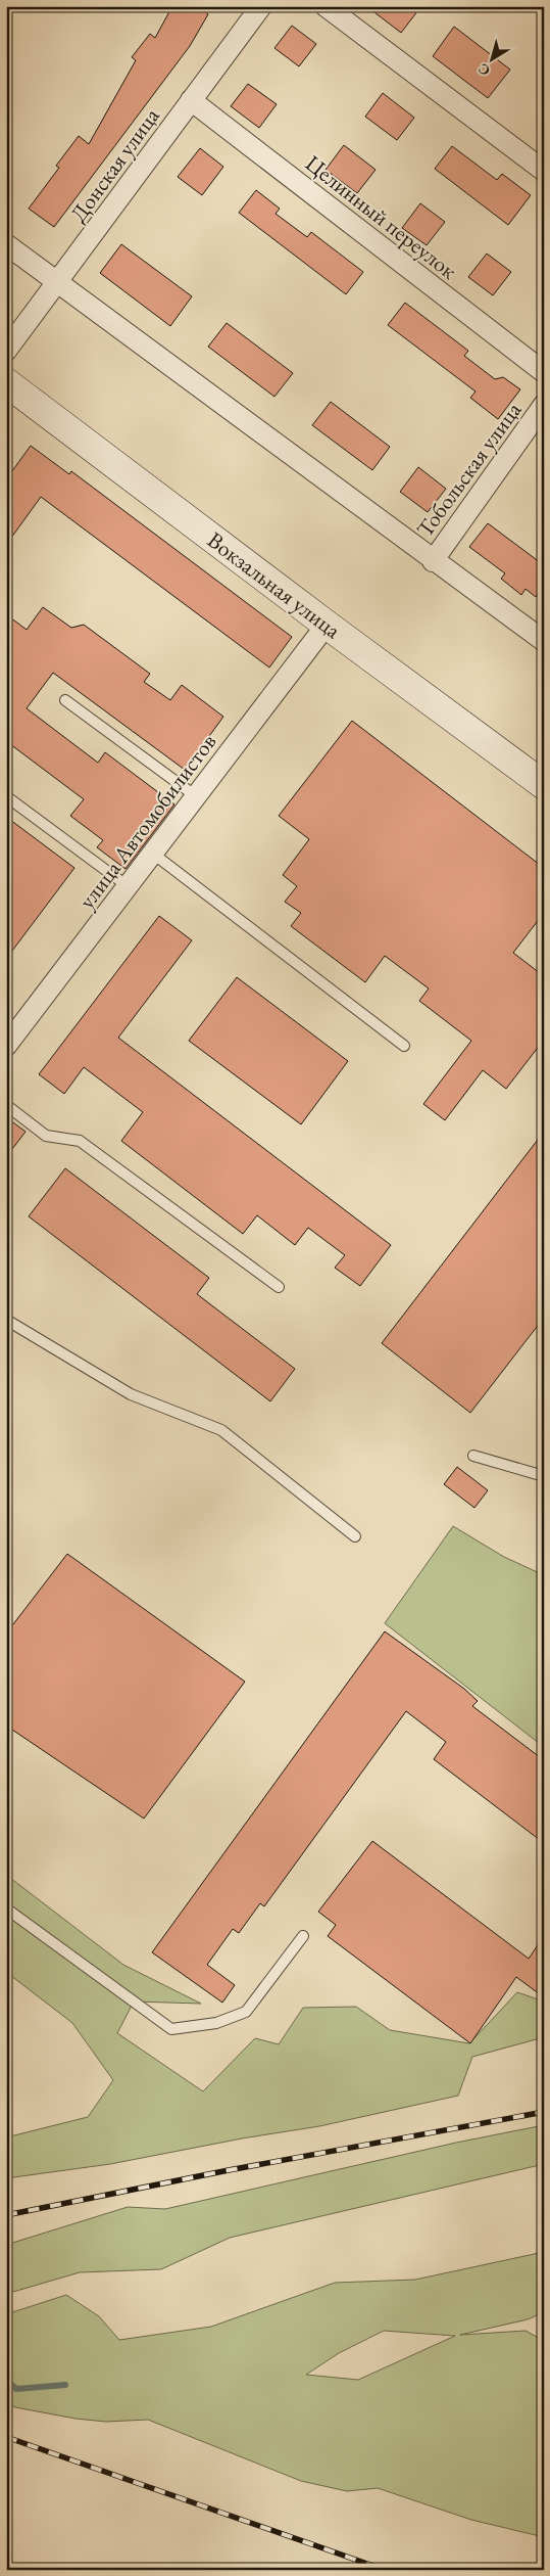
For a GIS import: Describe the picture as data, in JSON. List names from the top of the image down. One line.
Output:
{"streets":{"main road":["Вокзальная улица"],"street":["Донская улица","Целинный переулок","Тобольская улица","улица Автомобилистов"]},"crossings":[["Донская улица","Целинный переулок"],["Вокзальная улица","улица Автомобилистов"]],"north":"bottom left"}
